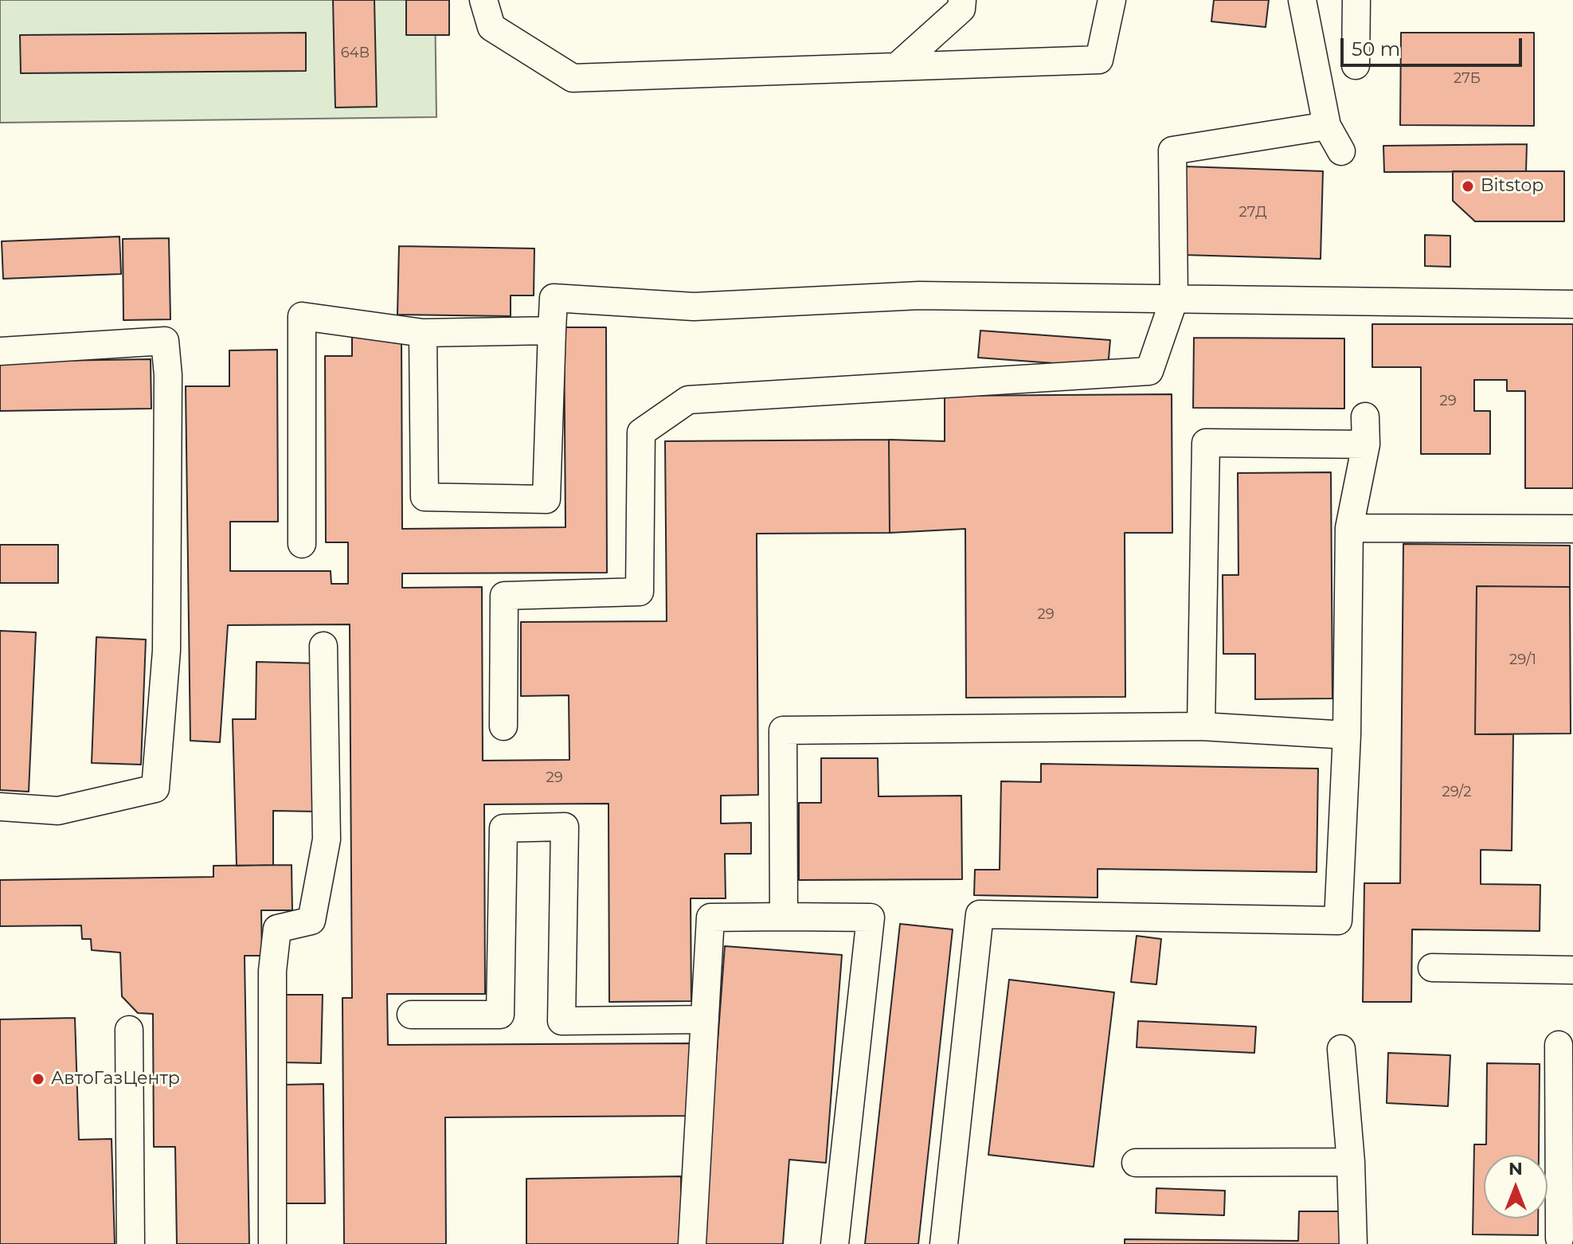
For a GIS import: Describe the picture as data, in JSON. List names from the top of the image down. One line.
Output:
{"places":["Bitstop","АвтоГазЦентр"],"house_numbers":["64В","27Б","27Д","29","29","29/1","29","29/2"],"scale_bar":"50 m","north":"top"}
